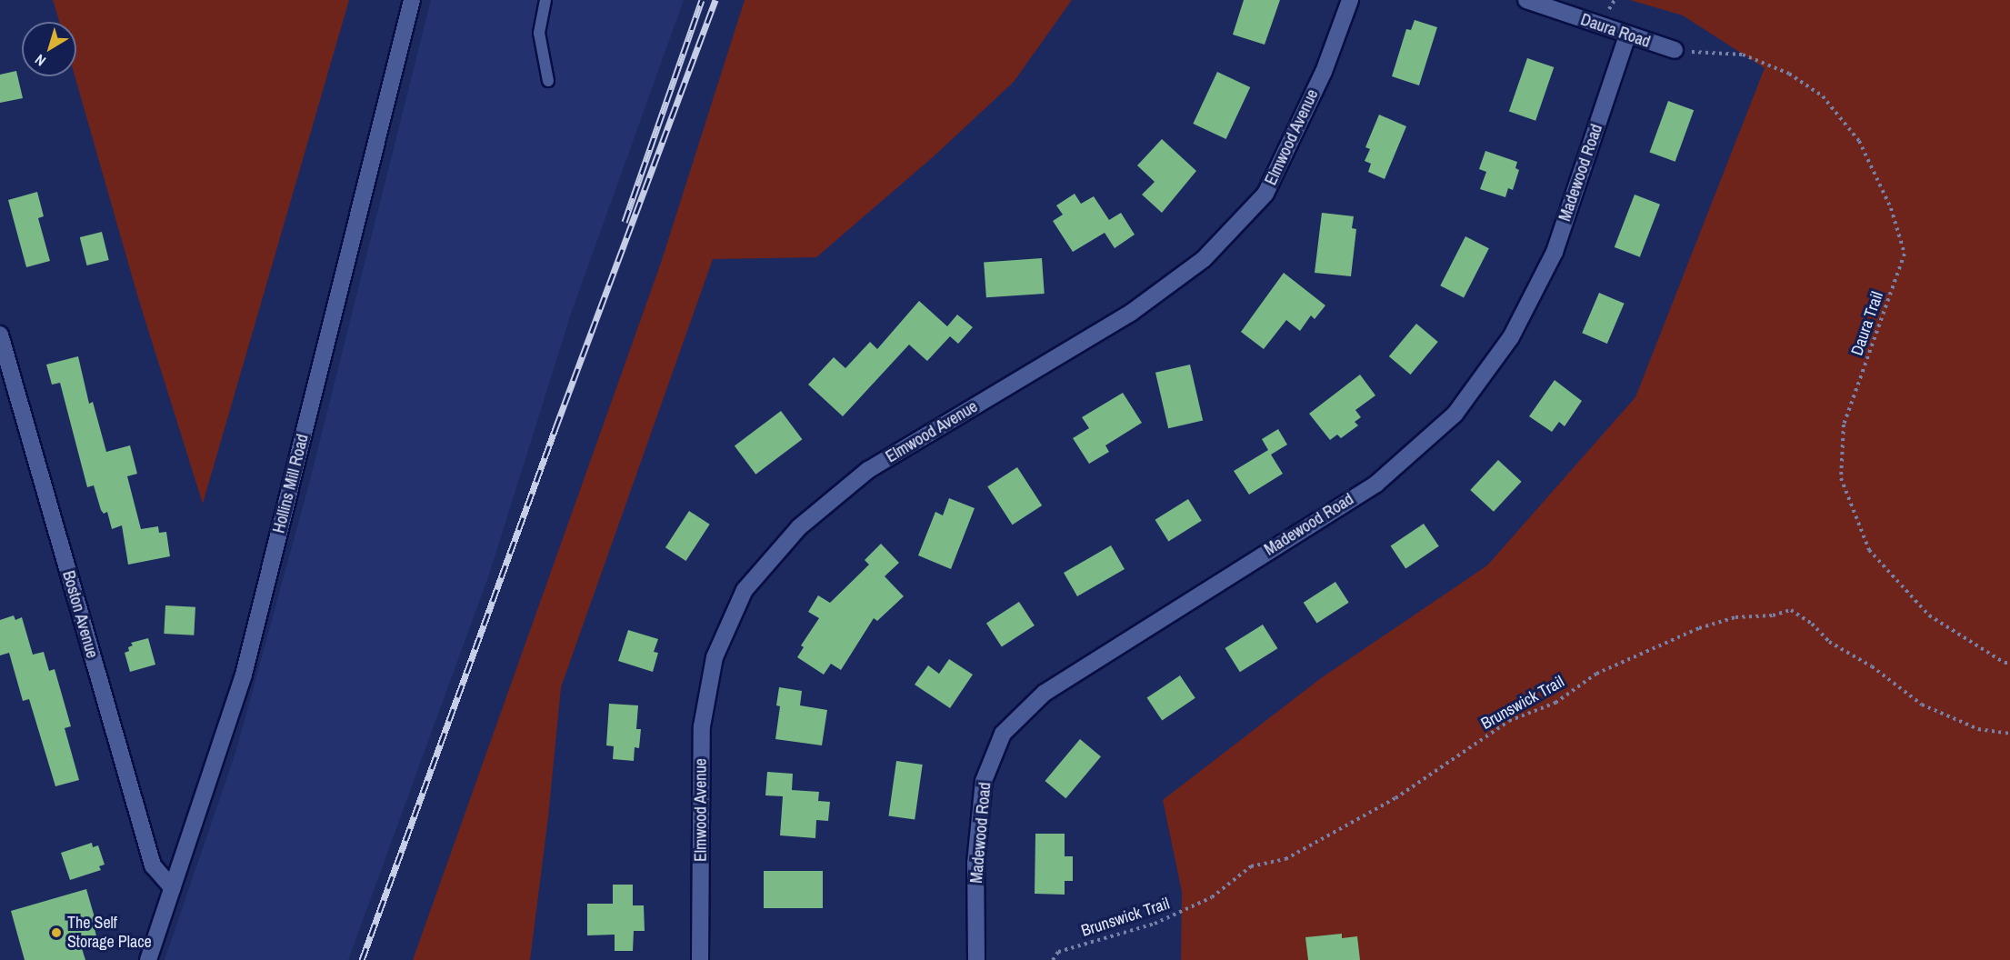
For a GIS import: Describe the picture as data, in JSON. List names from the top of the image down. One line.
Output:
{"streets":{"street":["Daura Road","Elmwood Avenue","Madewood Road","Hollins Mill Road","Boston Avenue"],"path":["Daura Trail","Brunswick Trail"]},"crossings":[["Daura Road","Madewood Road"],["Daura Road","Daura Trail"],["Hollins Mill Road","Boston Avenue"]],"places":["The Self Storage Place"],"north":"bottom left"}
